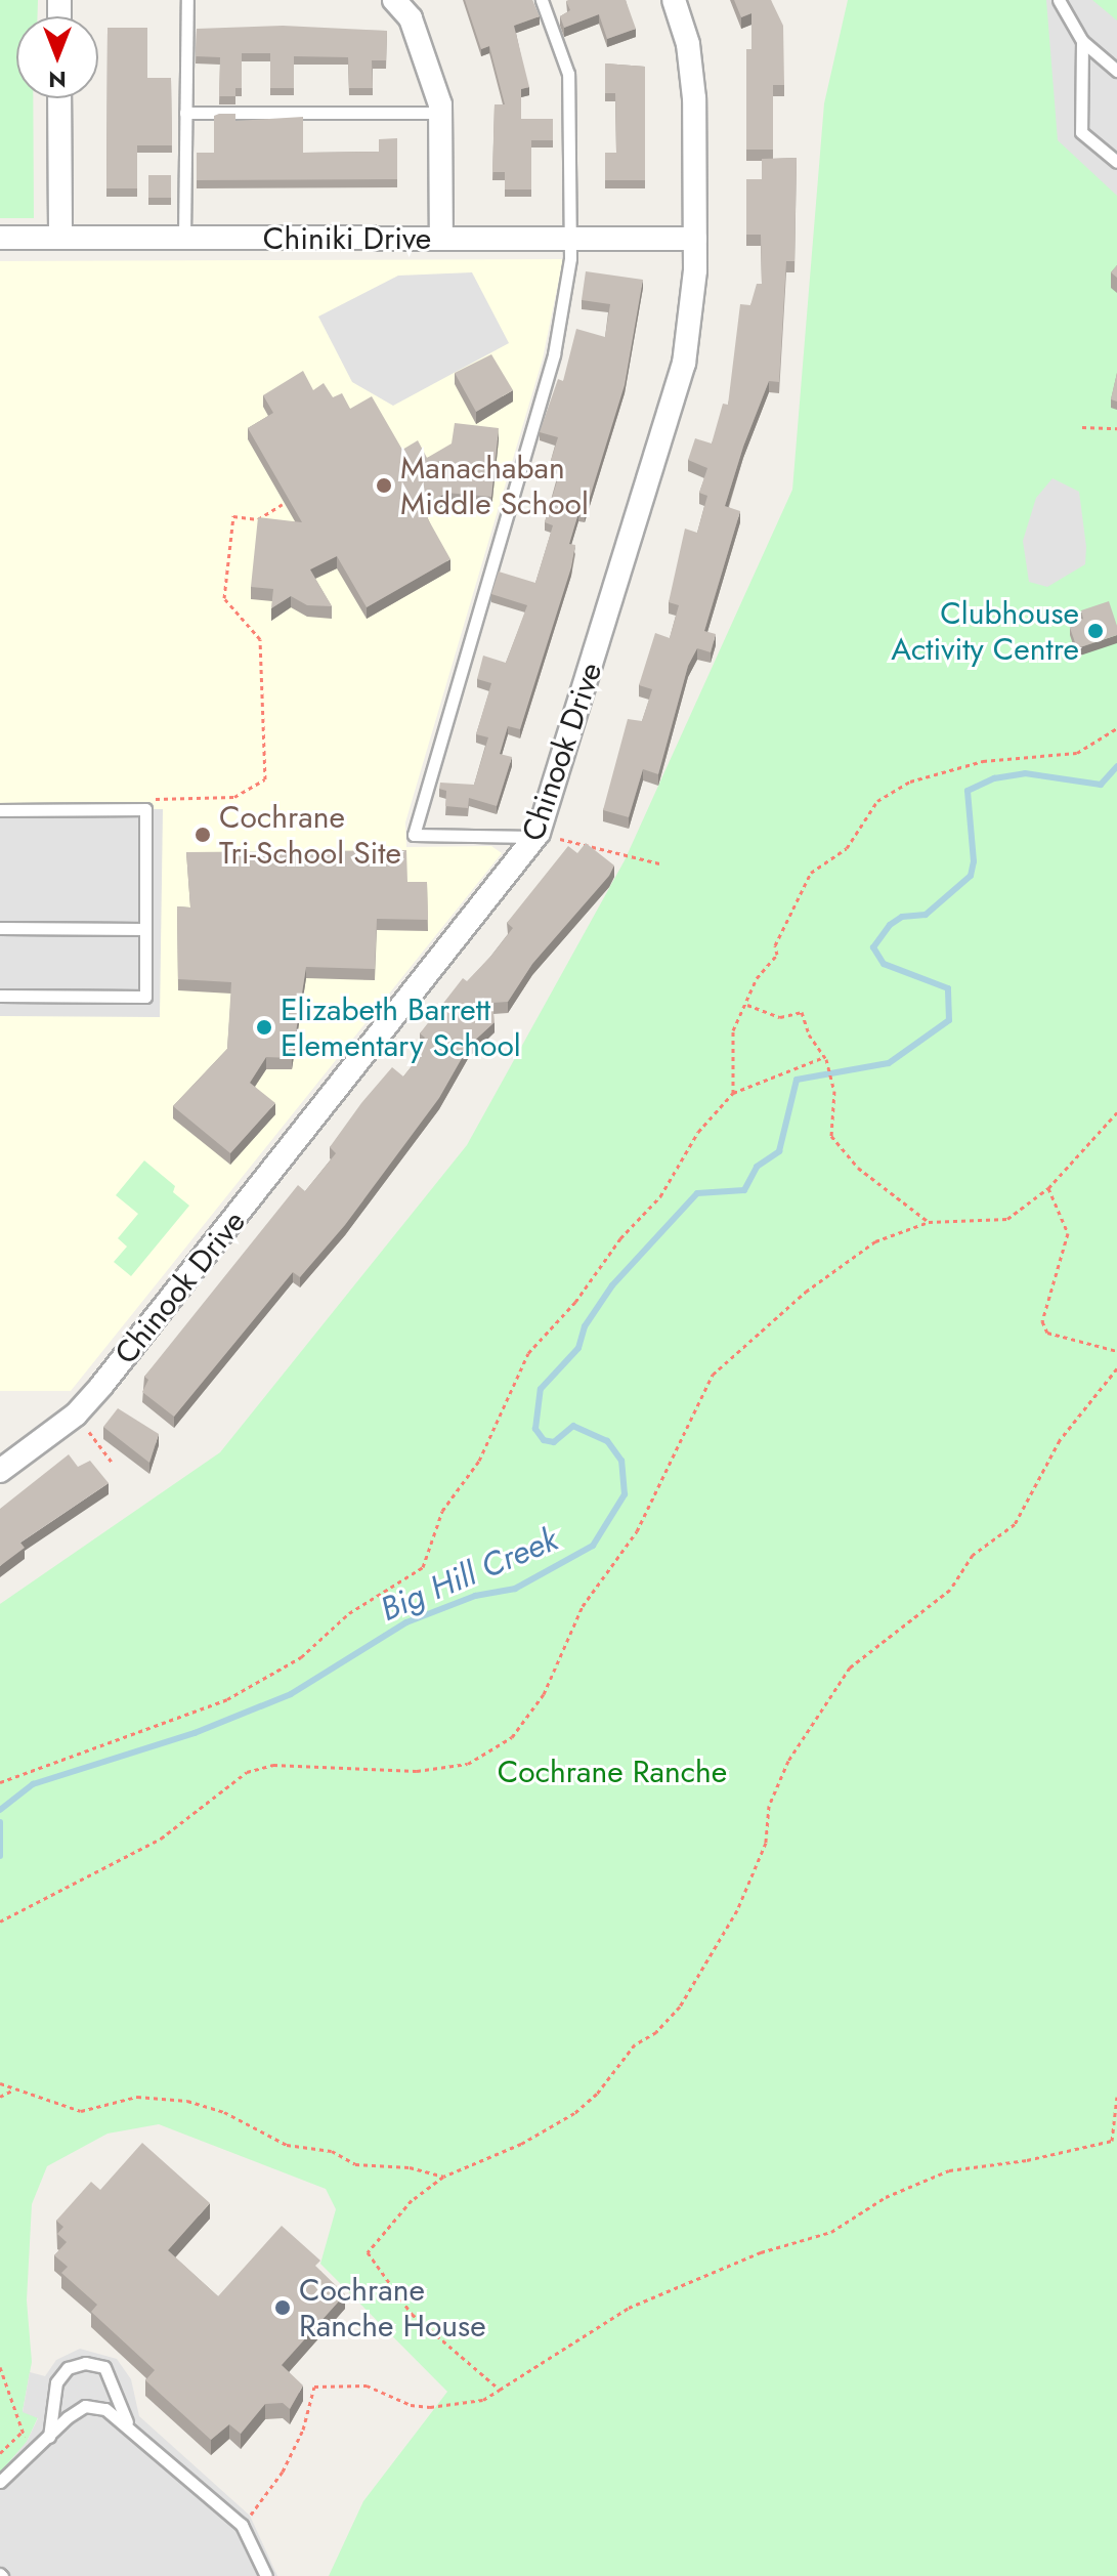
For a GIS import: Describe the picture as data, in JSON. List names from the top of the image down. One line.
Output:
{"streets":{"street":["Chiniki Drive","Chinook Drive"]},"crossings":[["Chiniki Drive","Chinook Drive"]],"water":["Big Hill Creek"],"parks":["Cochrane Ranche"],"places":["Manachaban Middle School","Clubhouse Activity Centre","Cochrane Tri-School Site","Elizabeth Barrett Elementary School","Cochrane Ranche House"],"north":"bottom"}
